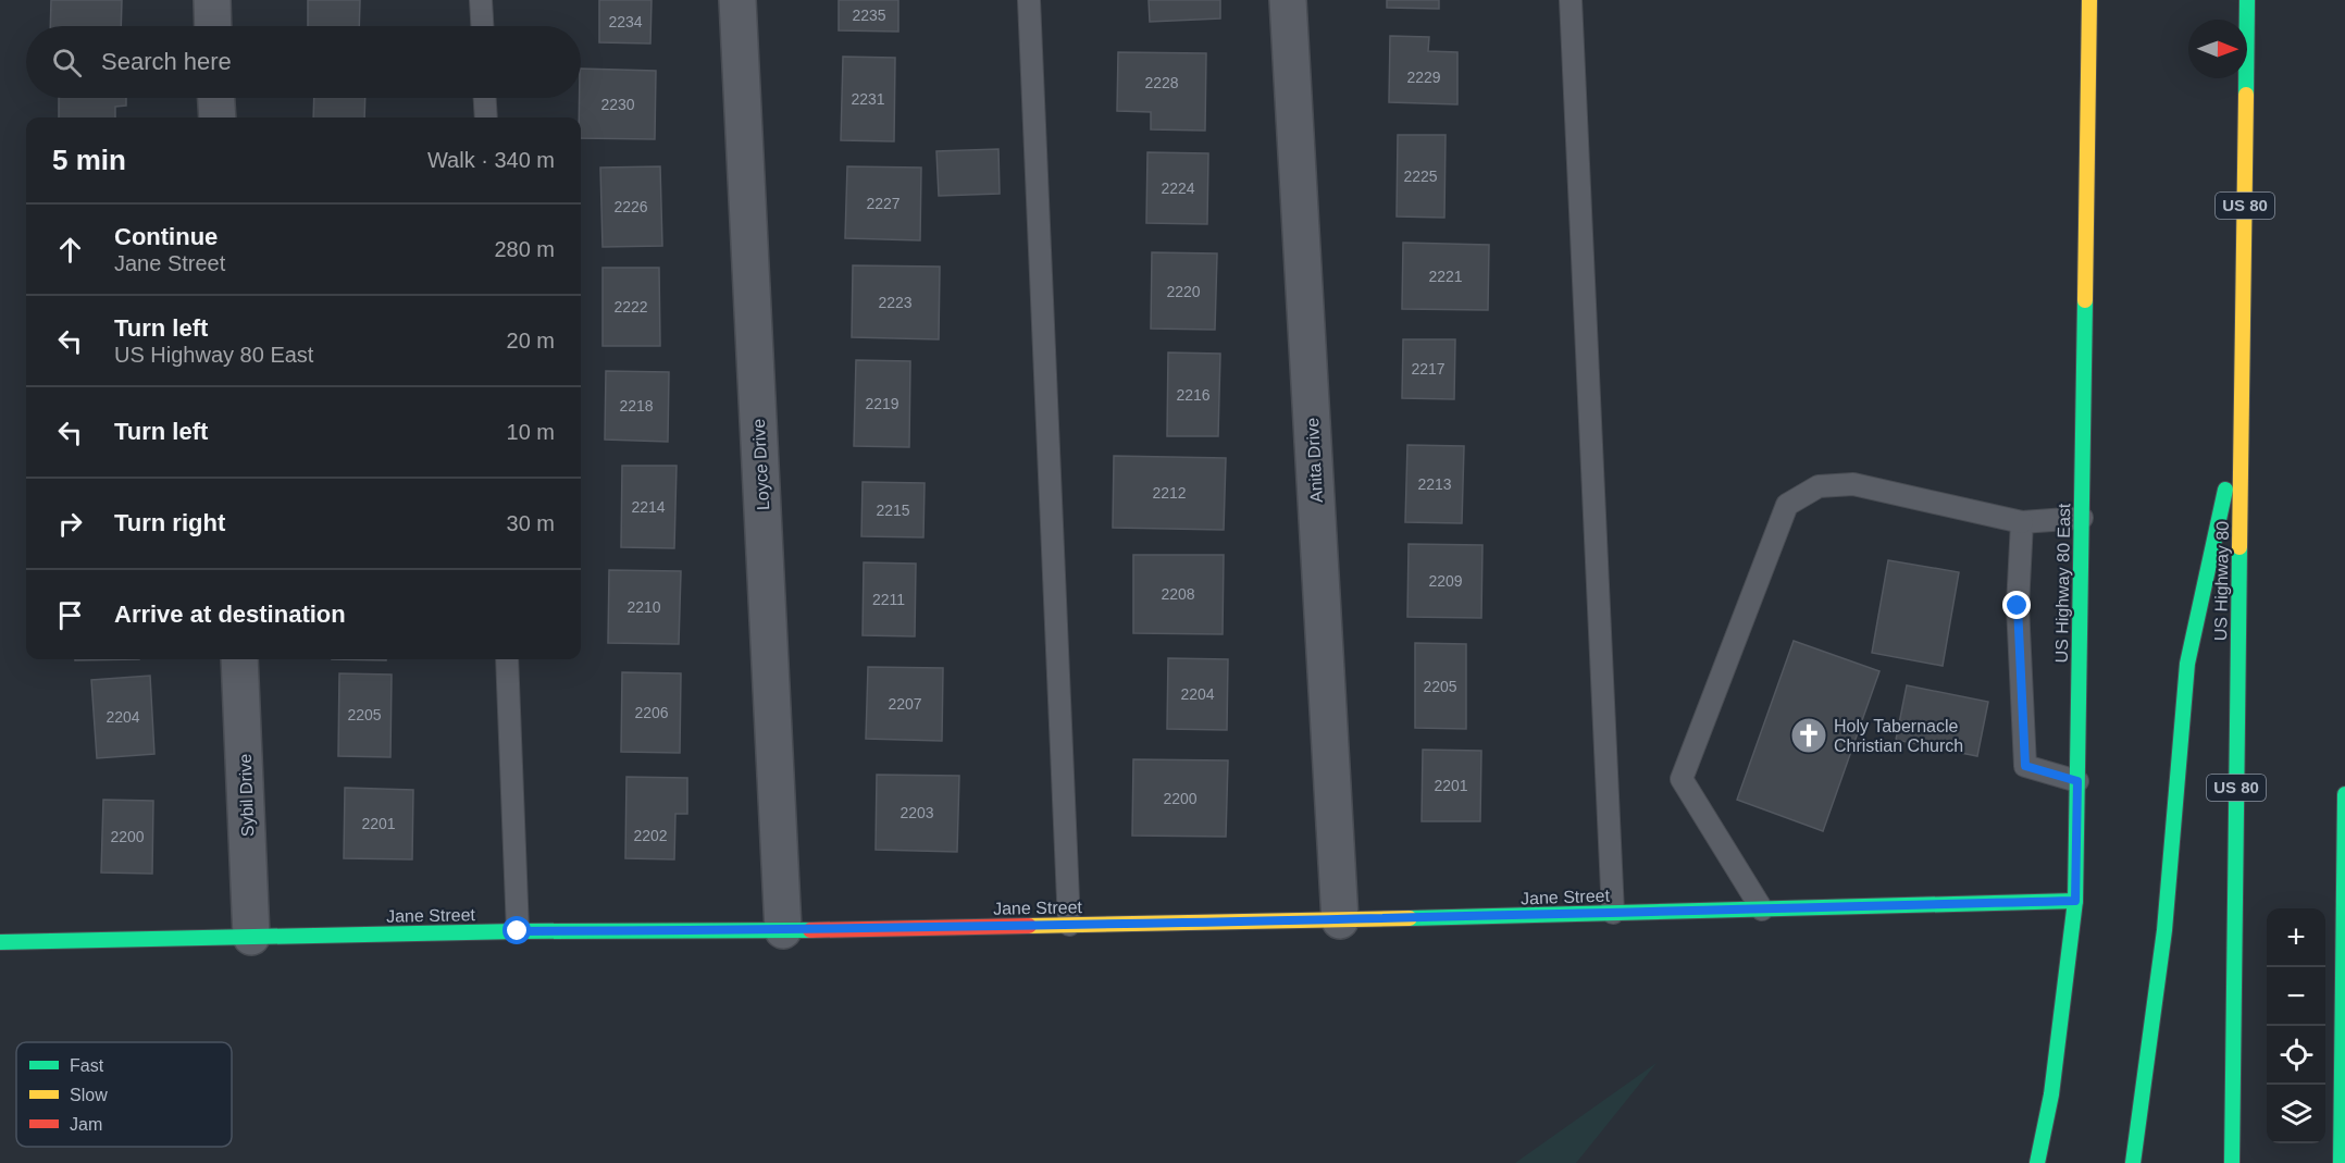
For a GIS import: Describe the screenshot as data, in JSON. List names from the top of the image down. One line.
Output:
{"streets":{"main road":["US 80","US Highway 80","US Highway 80 East","Jane Street"],"street":["Anita Drive","Loyce Drive","Sybil Drive"]},"crossings":[["Anita Drive","Jane Street"],["Loyce Drive","Jane Street"],["US Highway 80 East","Jane Street"],["Sybil Drive","Jane Street"]],"places":{"church":["Holy Tabernacle Christian Church"]},"house_numbers":["2235","2234","2229","2228","2231","2230","2225","2224","2227","2226","2221","2220","2223","2222","2217","2216","2219","2218","2213","2212","2214","2215","2209","2208","2211","2210","2205","2204","2207","2206","2205","2204","2201","2200","2203","2201","2202","2200"],"legend":["Fast","Slow","Jam"],"north":"right","page":{"search":"Search here","heading":["5 min","Walk · 340 m"],"list":[["Continue","Jane Street","280 m"],["Turn left","US Highway 80 East","20 m"],["Turn left","10 m"],["Turn right","30 m"],"Arrive at destination"],"map_buttons":["+","−"]}}
